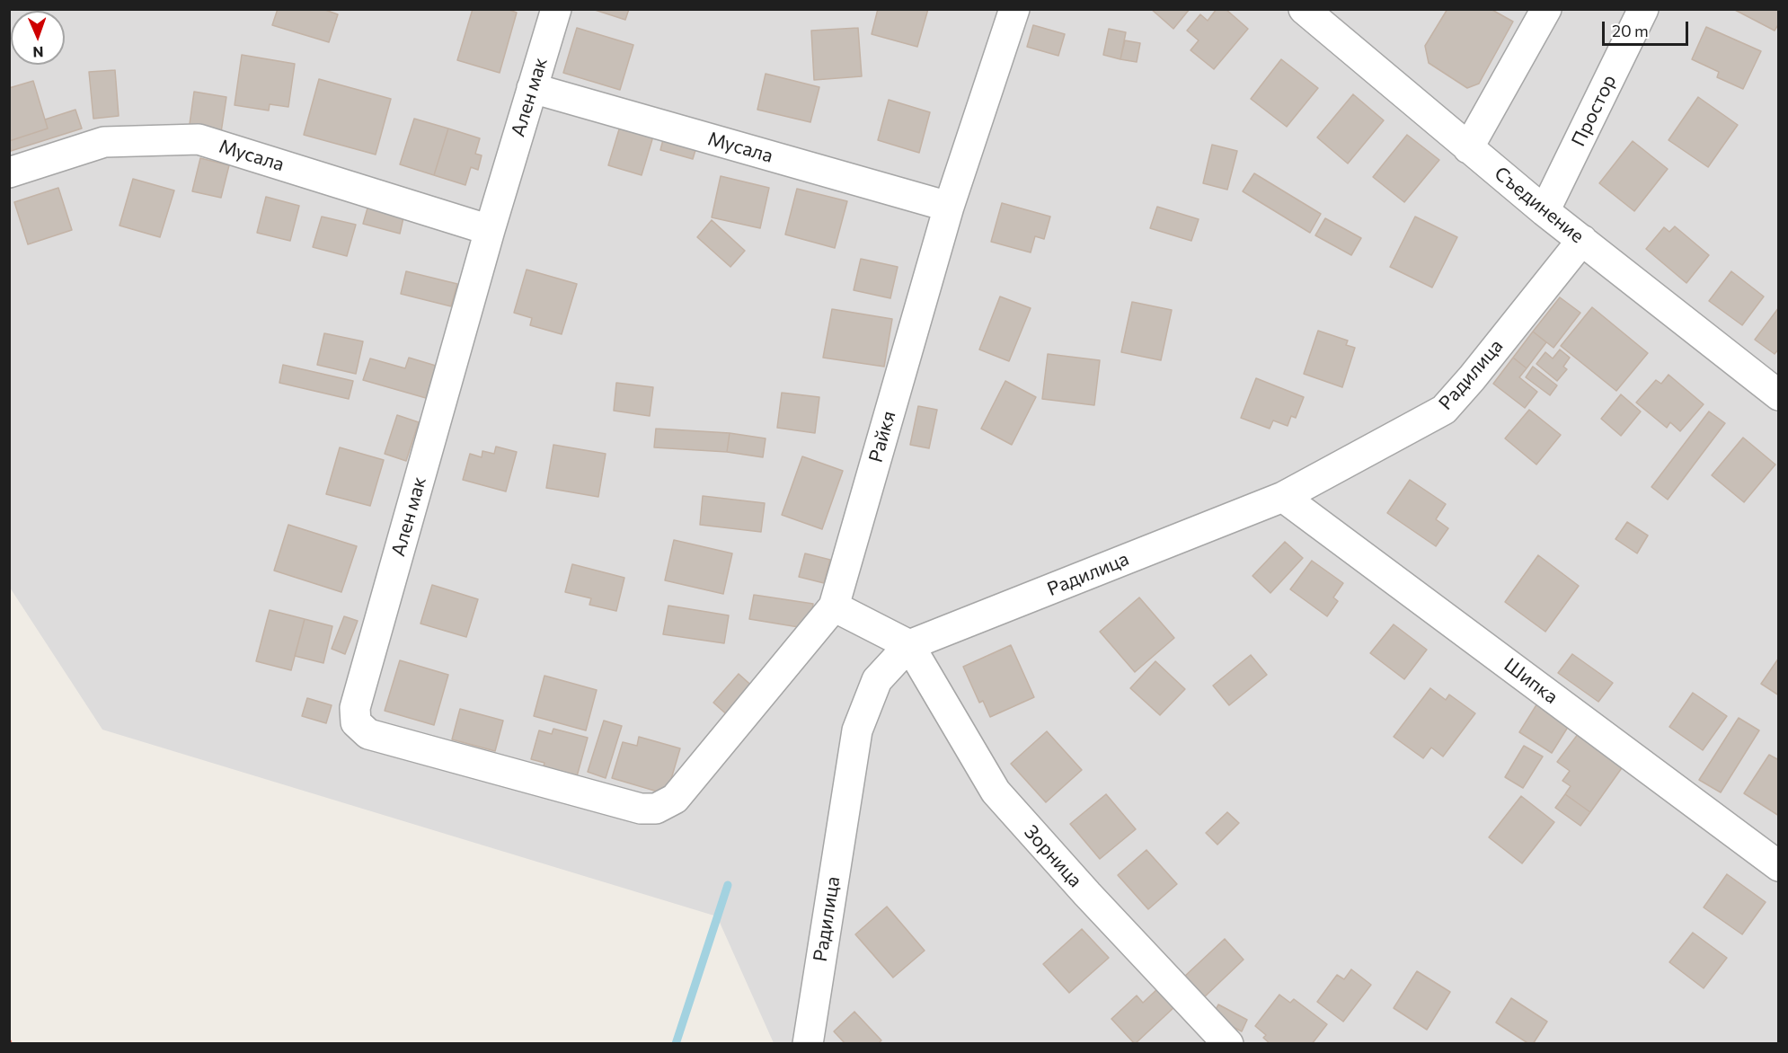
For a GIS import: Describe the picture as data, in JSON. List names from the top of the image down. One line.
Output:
{"streets":{"street":["Ален мак","Простор","Мусала","Съединение","Радилица","Райкя","Шипка","Зорница"]},"crossings":[["Ален мак","Мусала"],["Ален мак","Райкя"],["Простор","Съединение"],["Мусала","Райкя"],["Съединение","Радилица"],["Радилица","Шипка"],["Радилица","Зорница"]],"scale_bar":"20 m","north":"bottom"}
